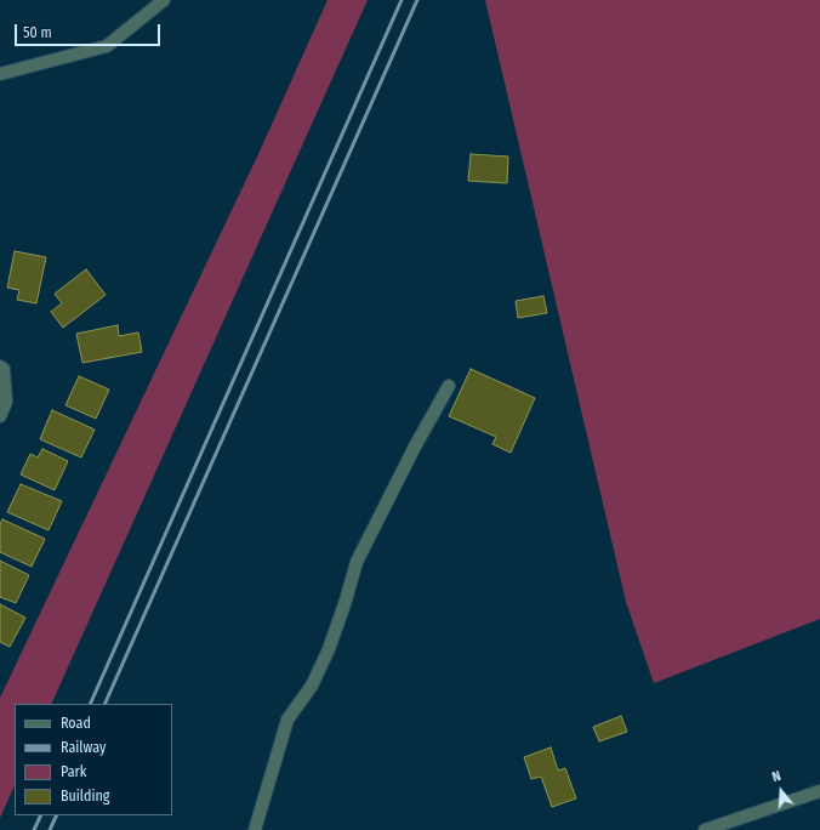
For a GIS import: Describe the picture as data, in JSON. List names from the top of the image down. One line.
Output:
{"legend":["Road","Railway","Park","Building"],"scale_bar":"50 m","north":"top"}
